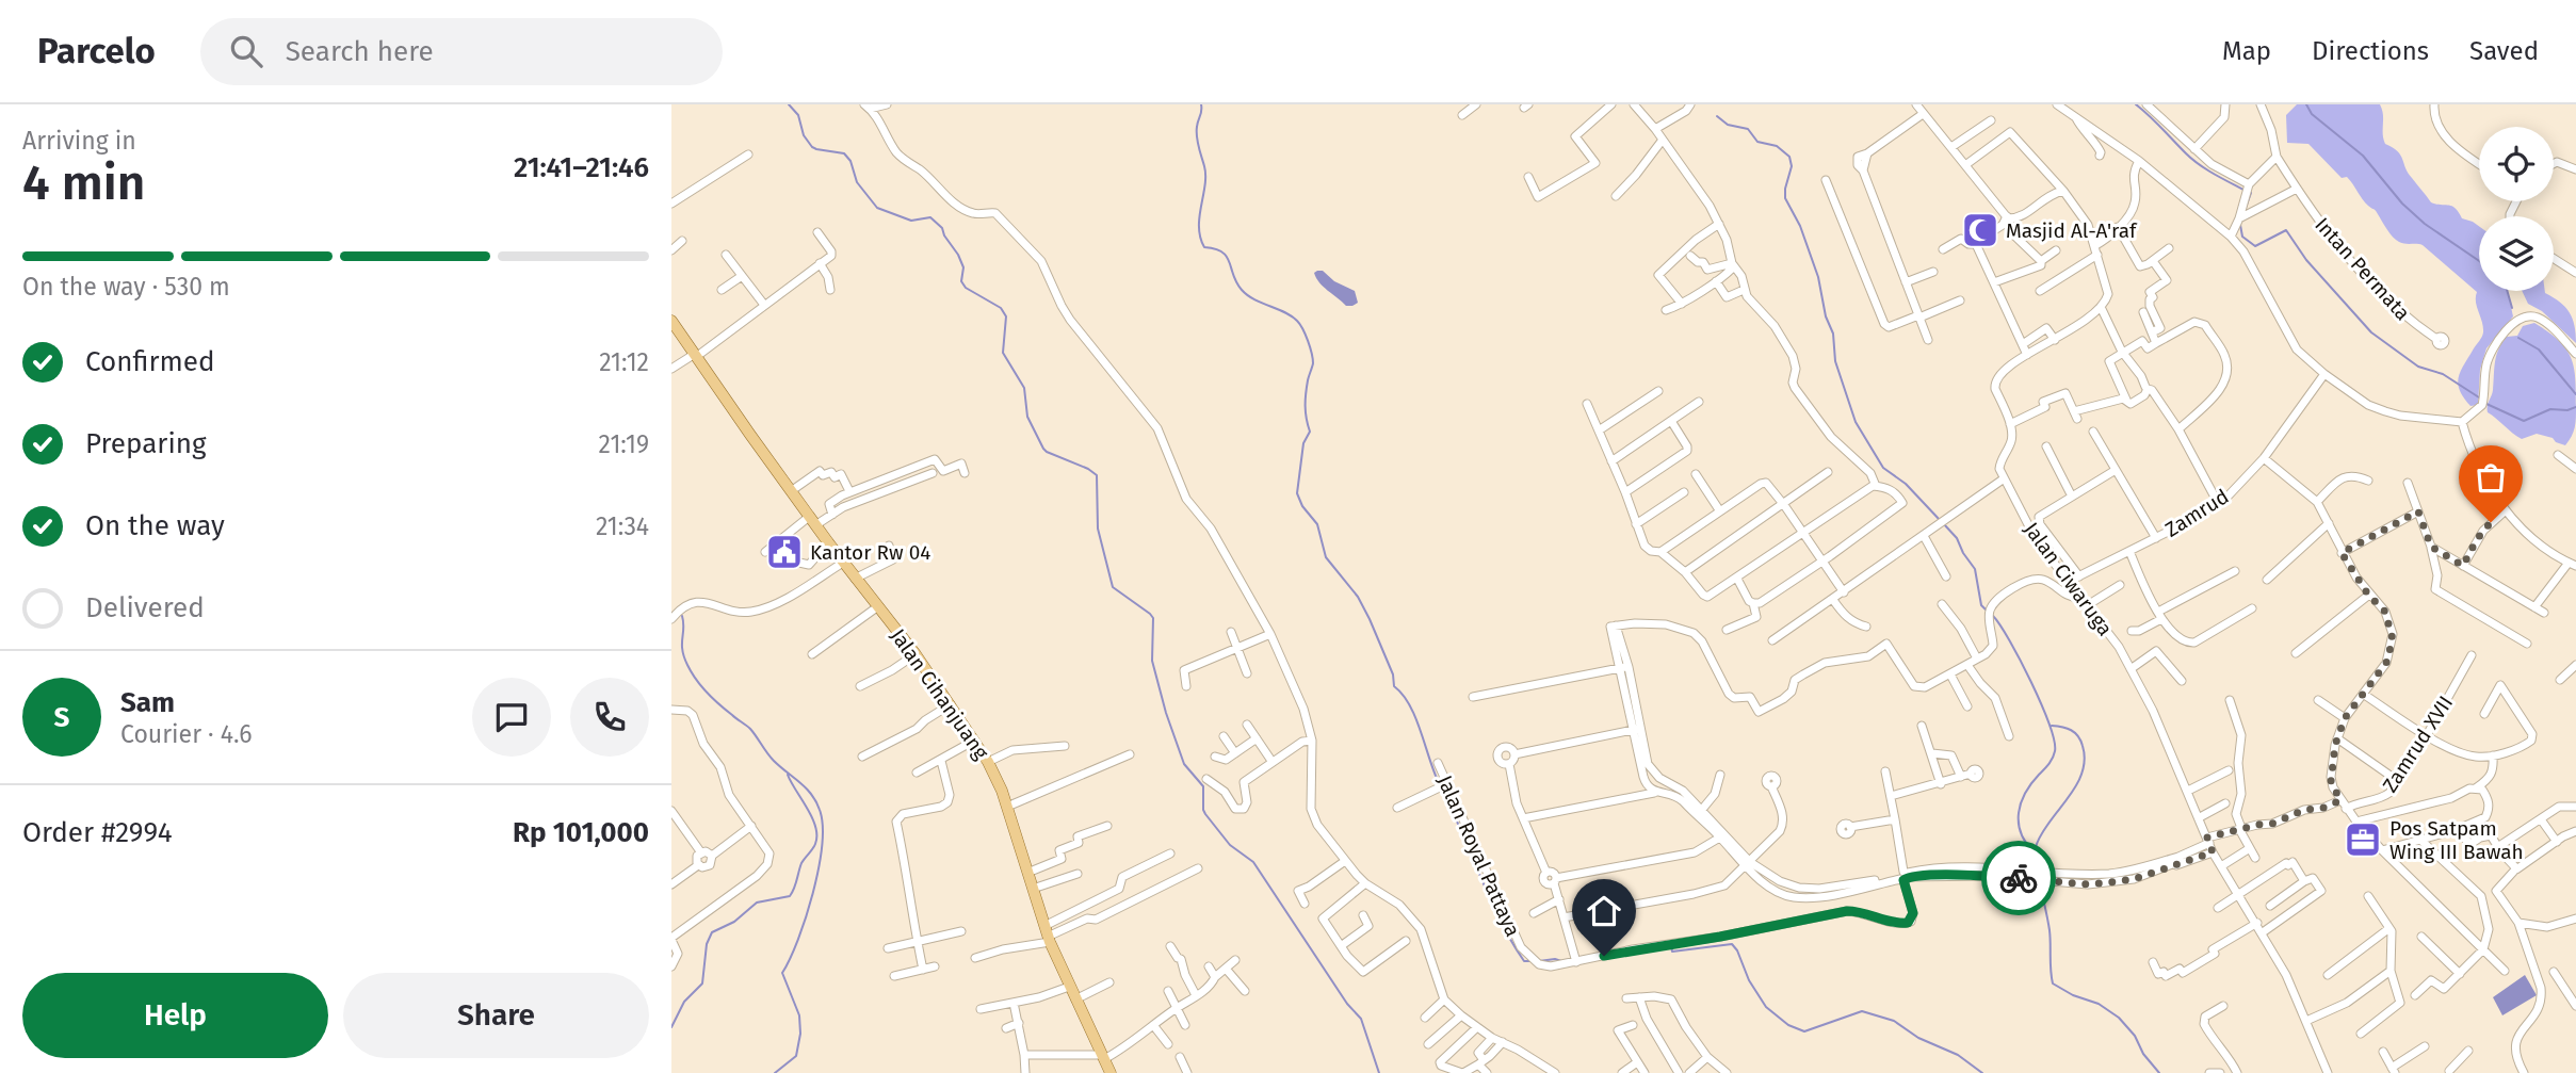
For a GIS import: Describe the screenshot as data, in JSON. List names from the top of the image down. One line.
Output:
{"streets":{"main road":["Jalan Cihanjuang"],"street":["Intan Permata","Zamrud","Jalan Ciwaruga","Zamrud XVII","Jalan Royal Pattaya"]},"crossings":[["Zamrud","Jalan Ciwaruga"]],"places":{"mosque":["Masjid Al-A'raf"],"public building":["Kantor Rw 04"],"office":["Pos Satpam Wing III Bawah"]},"page":{"header":"Parcelo","search":"Search here","nav":["Map","Directions","Saved"],"heading":["4 min","Arriving in","21:41–21:46"],"panel":["Sam","Courier · 4.6","Order #2994","Rp 101,000"],"bar":"On the way · 530 m","list":[["Confirmed","21:12"],["Preparing","21:19"],["On the way","21:34"],"Delivered"],"round":"S","buttons":["Help","Share"]}}
